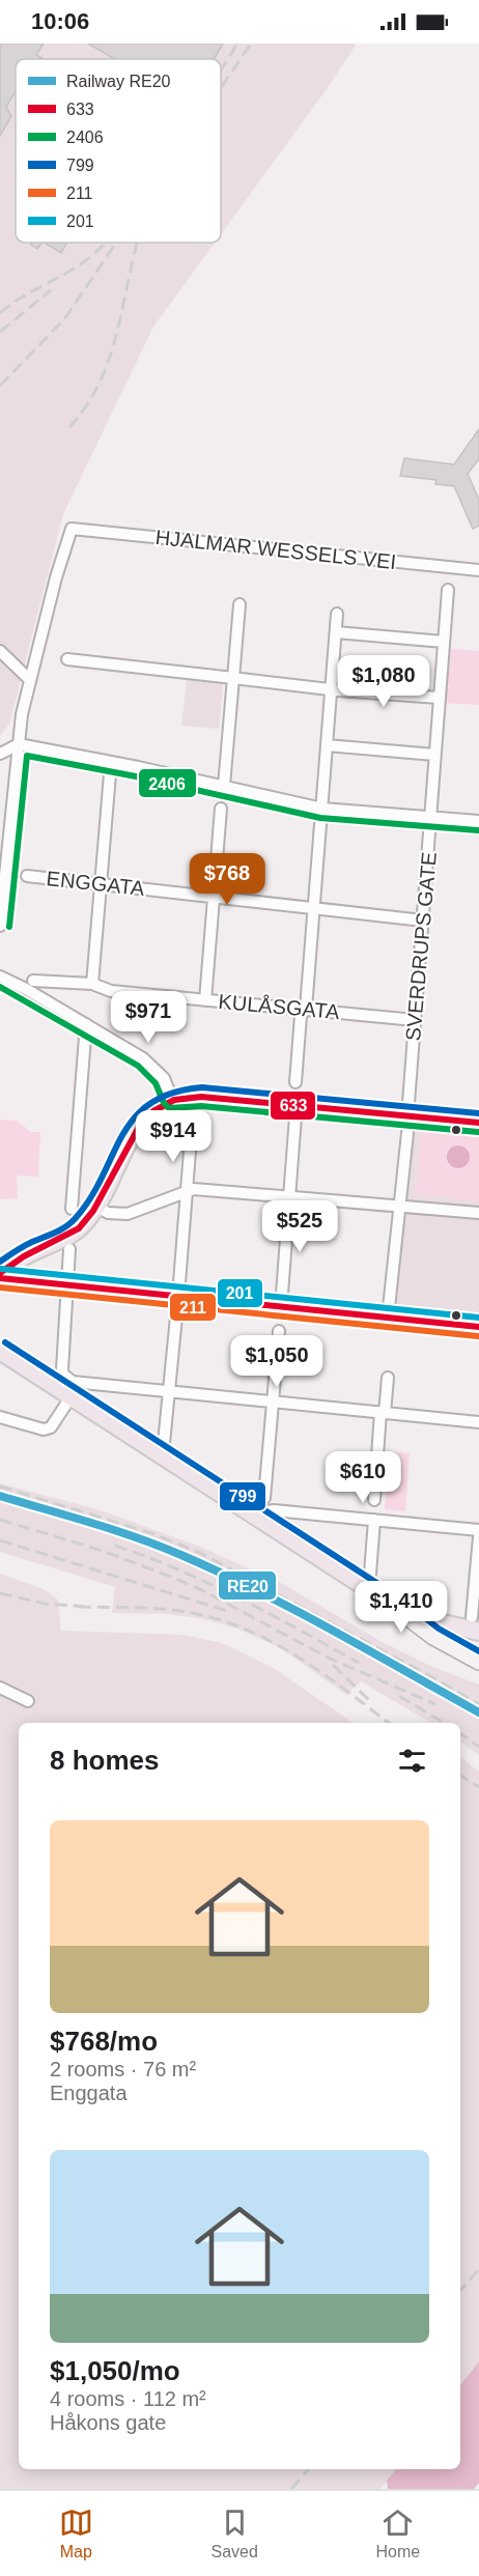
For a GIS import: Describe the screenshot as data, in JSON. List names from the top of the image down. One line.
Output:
{"streets":{"street":["HJALMAR WESSELS VEI","ENGGATA","SVERDRUPS GATE","KULÅSGATA"]},"crossings":[["ENGGATA","SVERDRUPS GATE"],["SVERDRUPS GATE","KULÅSGATA"]],"lines":["transit line 2406","transit line 799","transit line 633","transit line 201","transit line 211","rail line RE20"],"legend":["Railway RE20","633","2406","799","211","201"],"page":{"status":"10:06","price":["$1,080","$768","$971","$914","$525","$1,050","$610","$1,410"],"heading":"8 homes","list":[{"name":"$768/mo","note":"2 rooms · 76 m² · Enggata"},{"name":"$1,050/mo","note":"4 rooms · 112 m² · Håkons gate"}],"tabs":["Map","Saved","Home"]}}
